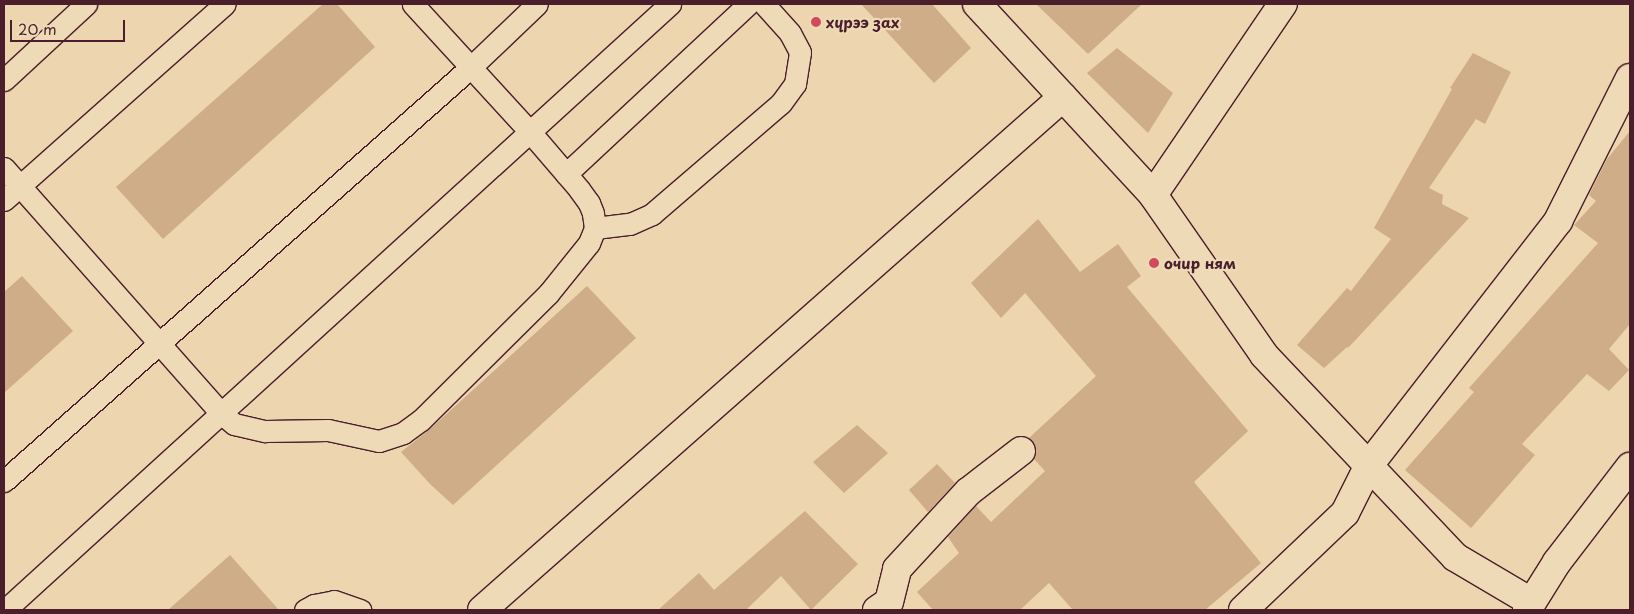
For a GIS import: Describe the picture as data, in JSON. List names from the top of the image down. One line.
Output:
{"places":["хүрээ зах","очир ням"],"scale_bar":"20 m"}
